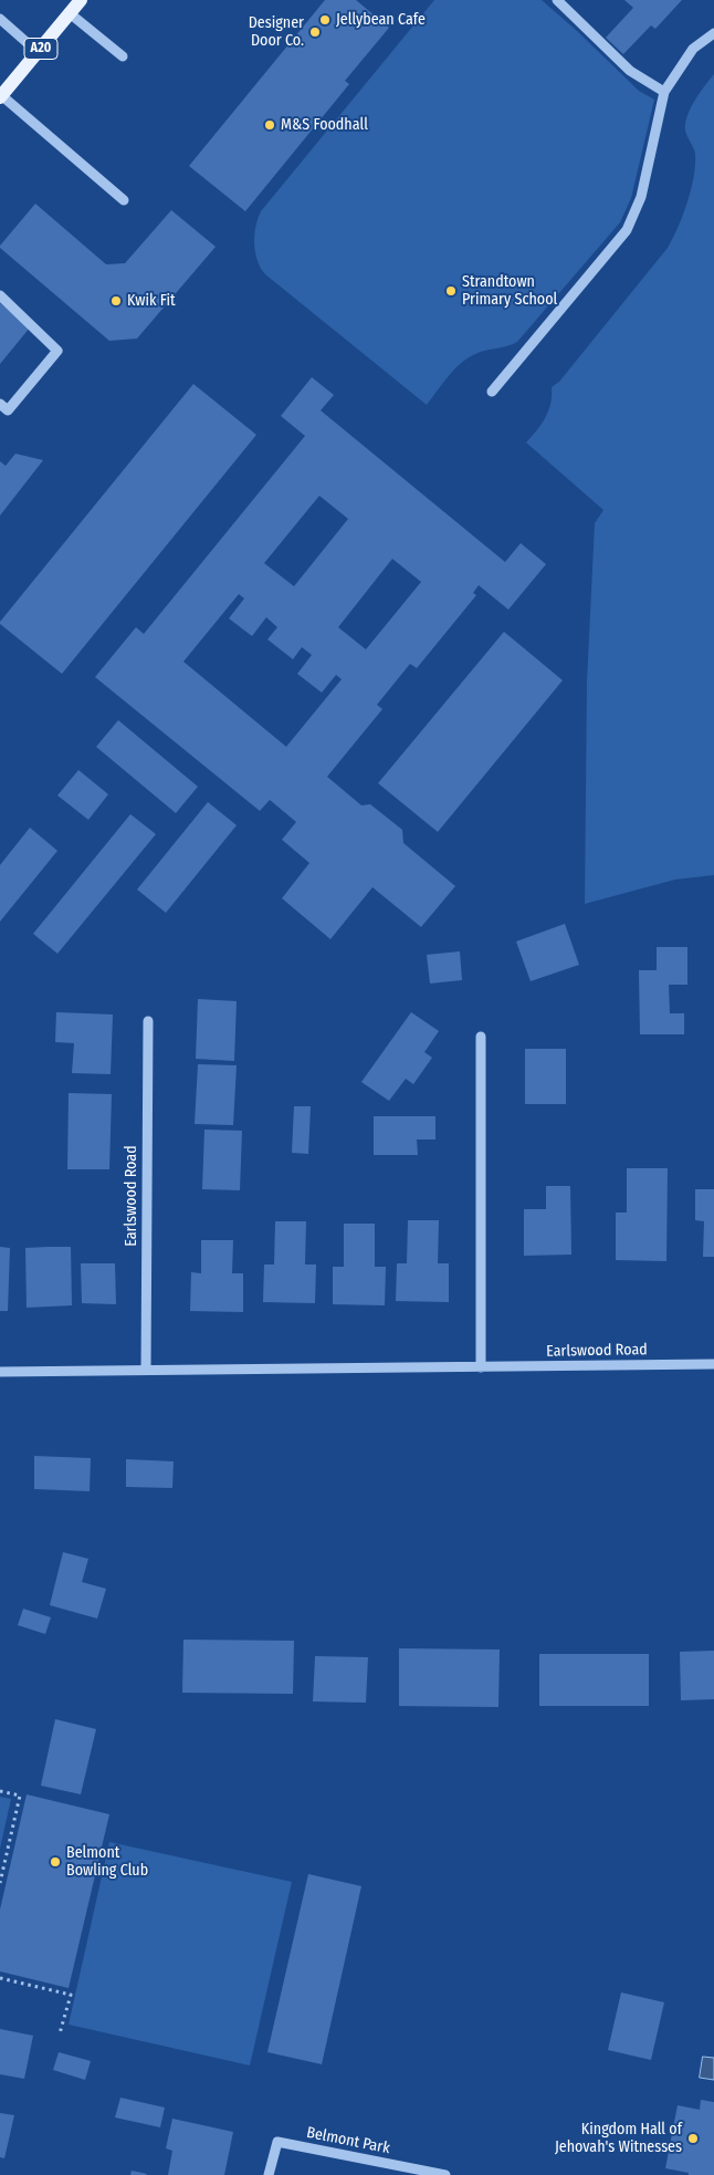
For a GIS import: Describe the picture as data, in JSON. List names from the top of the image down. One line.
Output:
{"streets":{"main road":["A20"],"street":["Earlswood Road","Belmont Park"]},"places":["Jellybean Cafe","Designer Door Co.","M&S Foodhall","Strandtown Primary School","Kwik Fit","Belmont Bowling Club","Kingdom Hall of Jehovah's Witnesses"]}
